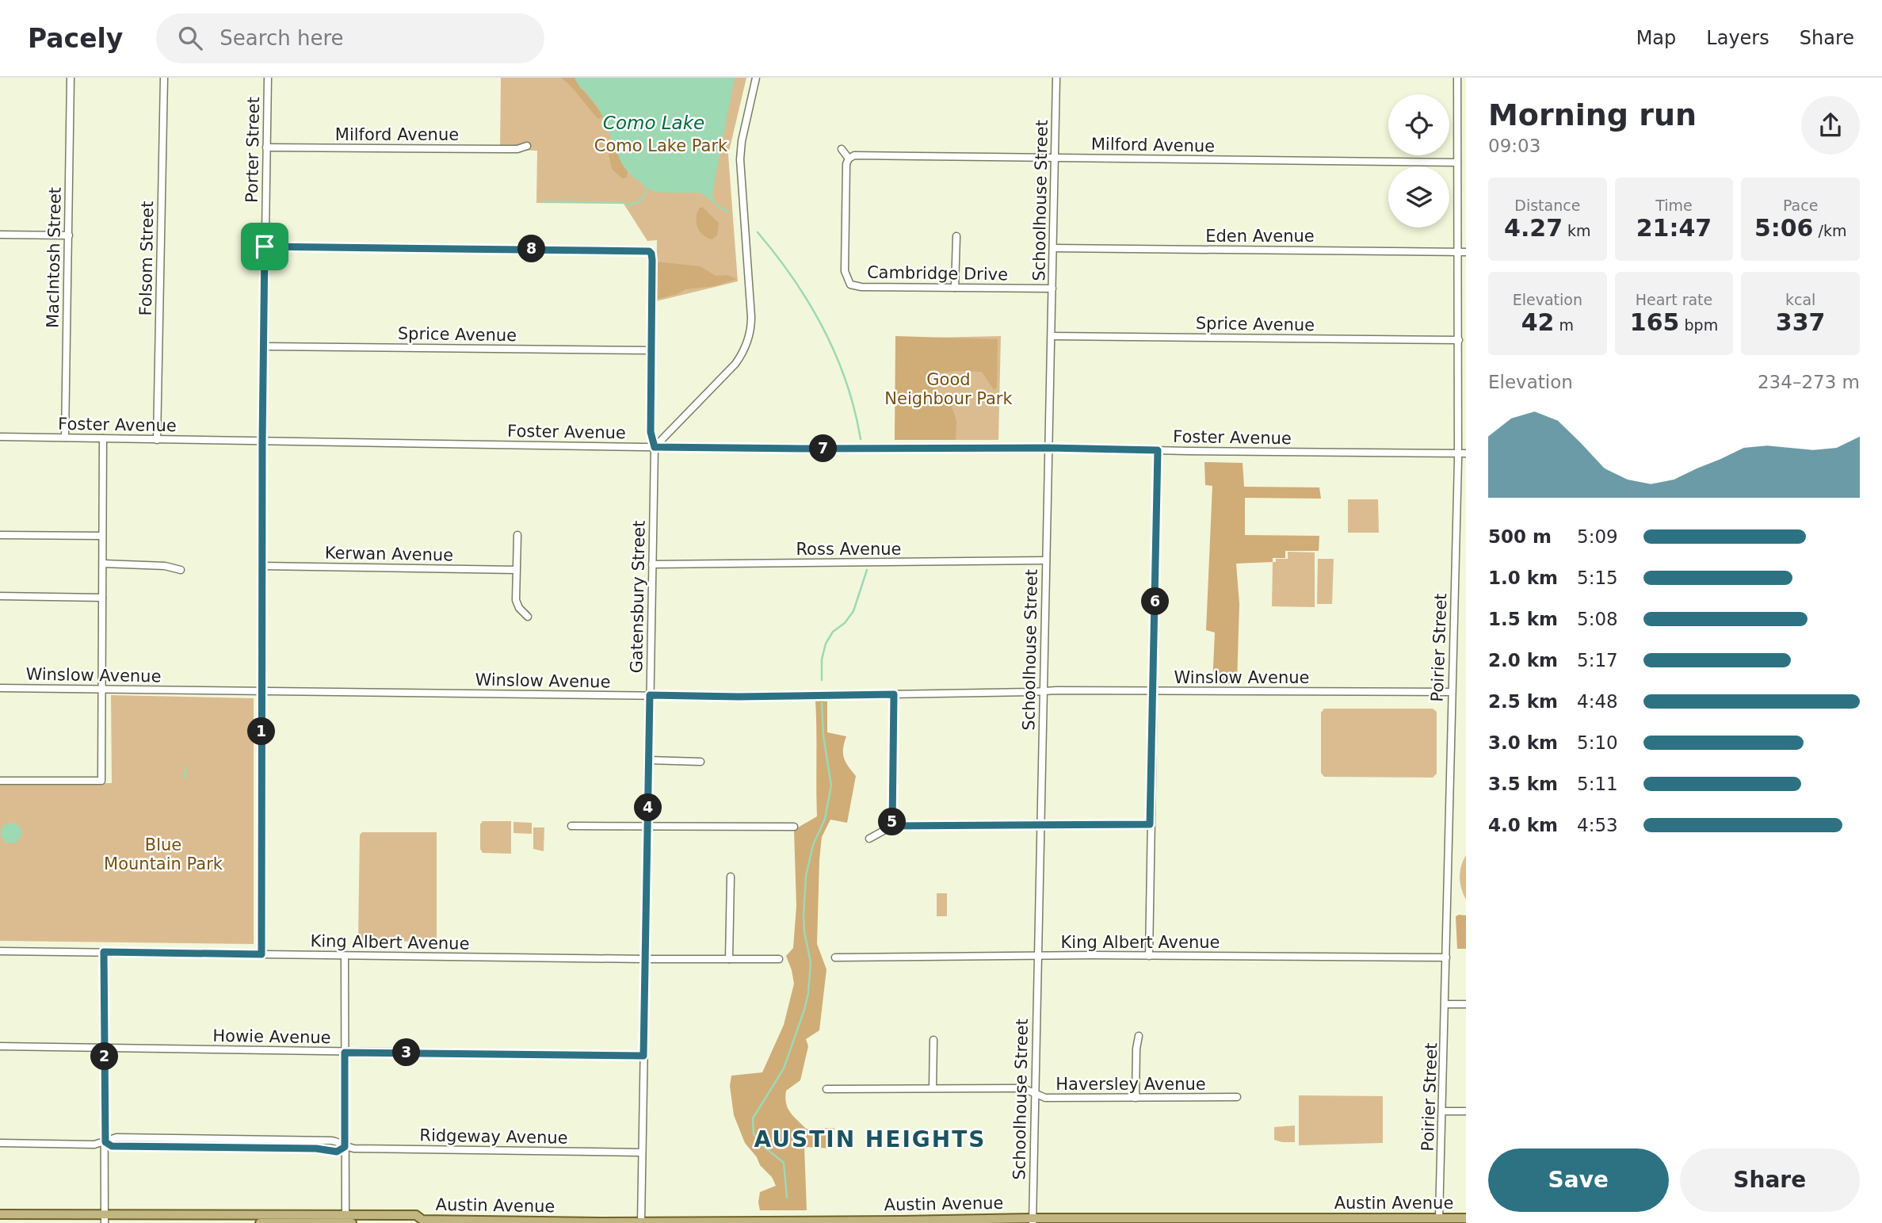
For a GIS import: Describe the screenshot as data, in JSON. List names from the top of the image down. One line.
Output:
{"streets":{"main road":["Austin Avenue"],"street":["Milford Avenue","Porter Street","Schoolhouse Street","Eden Avenue","MacIntosh Street","Folsom Street","Cambridge Drive","Sprice Avenue","Foster Avenue","Ross Avenue","Kerwan Avenue","Gatensbury Street","Poirier Street","Winslow Avenue","King Albert Avenue","Howie Avenue","Haversley Avenue","Ridgeway Avenue"]},"crossings":[["Milford Avenue","Porter Street"],["Milford Avenue","Schoolhouse Street"],["Milford Avenue","Cambridge Drive"],["Milford Avenue","Poirier Street"],["Porter Street","Sprice Avenue"],["Porter Street","Foster Avenue"],["Porter Street","Kerwan Avenue"],["Porter Street","Gatensbury Street"],["Porter Street","Winslow Avenue"],["Porter Street","King Albert Avenue"],["Schoolhouse Street","Eden Avenue"],["Schoolhouse Street","Cambridge Drive"],["Schoolhouse Street","Sprice Avenue"],["Schoolhouse Street","Foster Avenue"],["Schoolhouse Street","Ross Avenue"],["Schoolhouse Street","Winslow Avenue"],["Schoolhouse Street","King Albert Avenue"],["Schoolhouse Street","Haversley Avenue"],["Schoolhouse Street","Austin Avenue"],["Eden Avenue","Poirier Street"],["MacIntosh Street","Foster Avenue"],["Folsom Street","Foster Avenue"],["Sprice Avenue","Gatensbury Street"],["Sprice Avenue","Poirier Street"],["Foster Avenue","Gatensbury Street"],["Foster Avenue","Poirier Street"],["Ross Avenue","Gatensbury Street"],["Gatensbury Street","Winslow Avenue"],["Gatensbury Street","King Albert Avenue"],["Gatensbury Street","Howie Avenue"],["Gatensbury Street","Ridgeway Avenue"],["Gatensbury Street","Austin Avenue"],["Poirier Street","Winslow Avenue"],["Poirier Street","King Albert Avenue"],["Poirier Street","Austin Avenue"]],"districts":["AUSTIN HEIGHTS"],"water":["Como Lake"],"parks":["Como Lake Park","Good Neighbour Park","Blue Mountain Park"],"page":{"header":"Pacely","search":"Search here","nav":["Map","Layers","Share"],"heading":["Morning run","09:03"],"stats":[["Distance","4.27 km"],["Time","21:47"],["Pace","5:06 /km"],["Elevation","42 m"],["Heart rate","165 bpm"],["kcal","337"]],"pins":["8","7","6","1","4","5","3","2"],"chart":["Elevation","234–273 m"],"list":[{"name":"500 m","note":"5:09"},{"name":"1.0 km","note":"5:15"},{"name":"1.5 km","note":"5:08"},{"name":"2.0 km","note":"5:17"},{"name":"2.5 km","note":"4:48"},{"name":"3.0 km","note":"5:10"},{"name":"3.5 km","note":"5:11"},{"name":"4.0 km","note":"4:53"}],"buttons":["Save","Share"]}}
